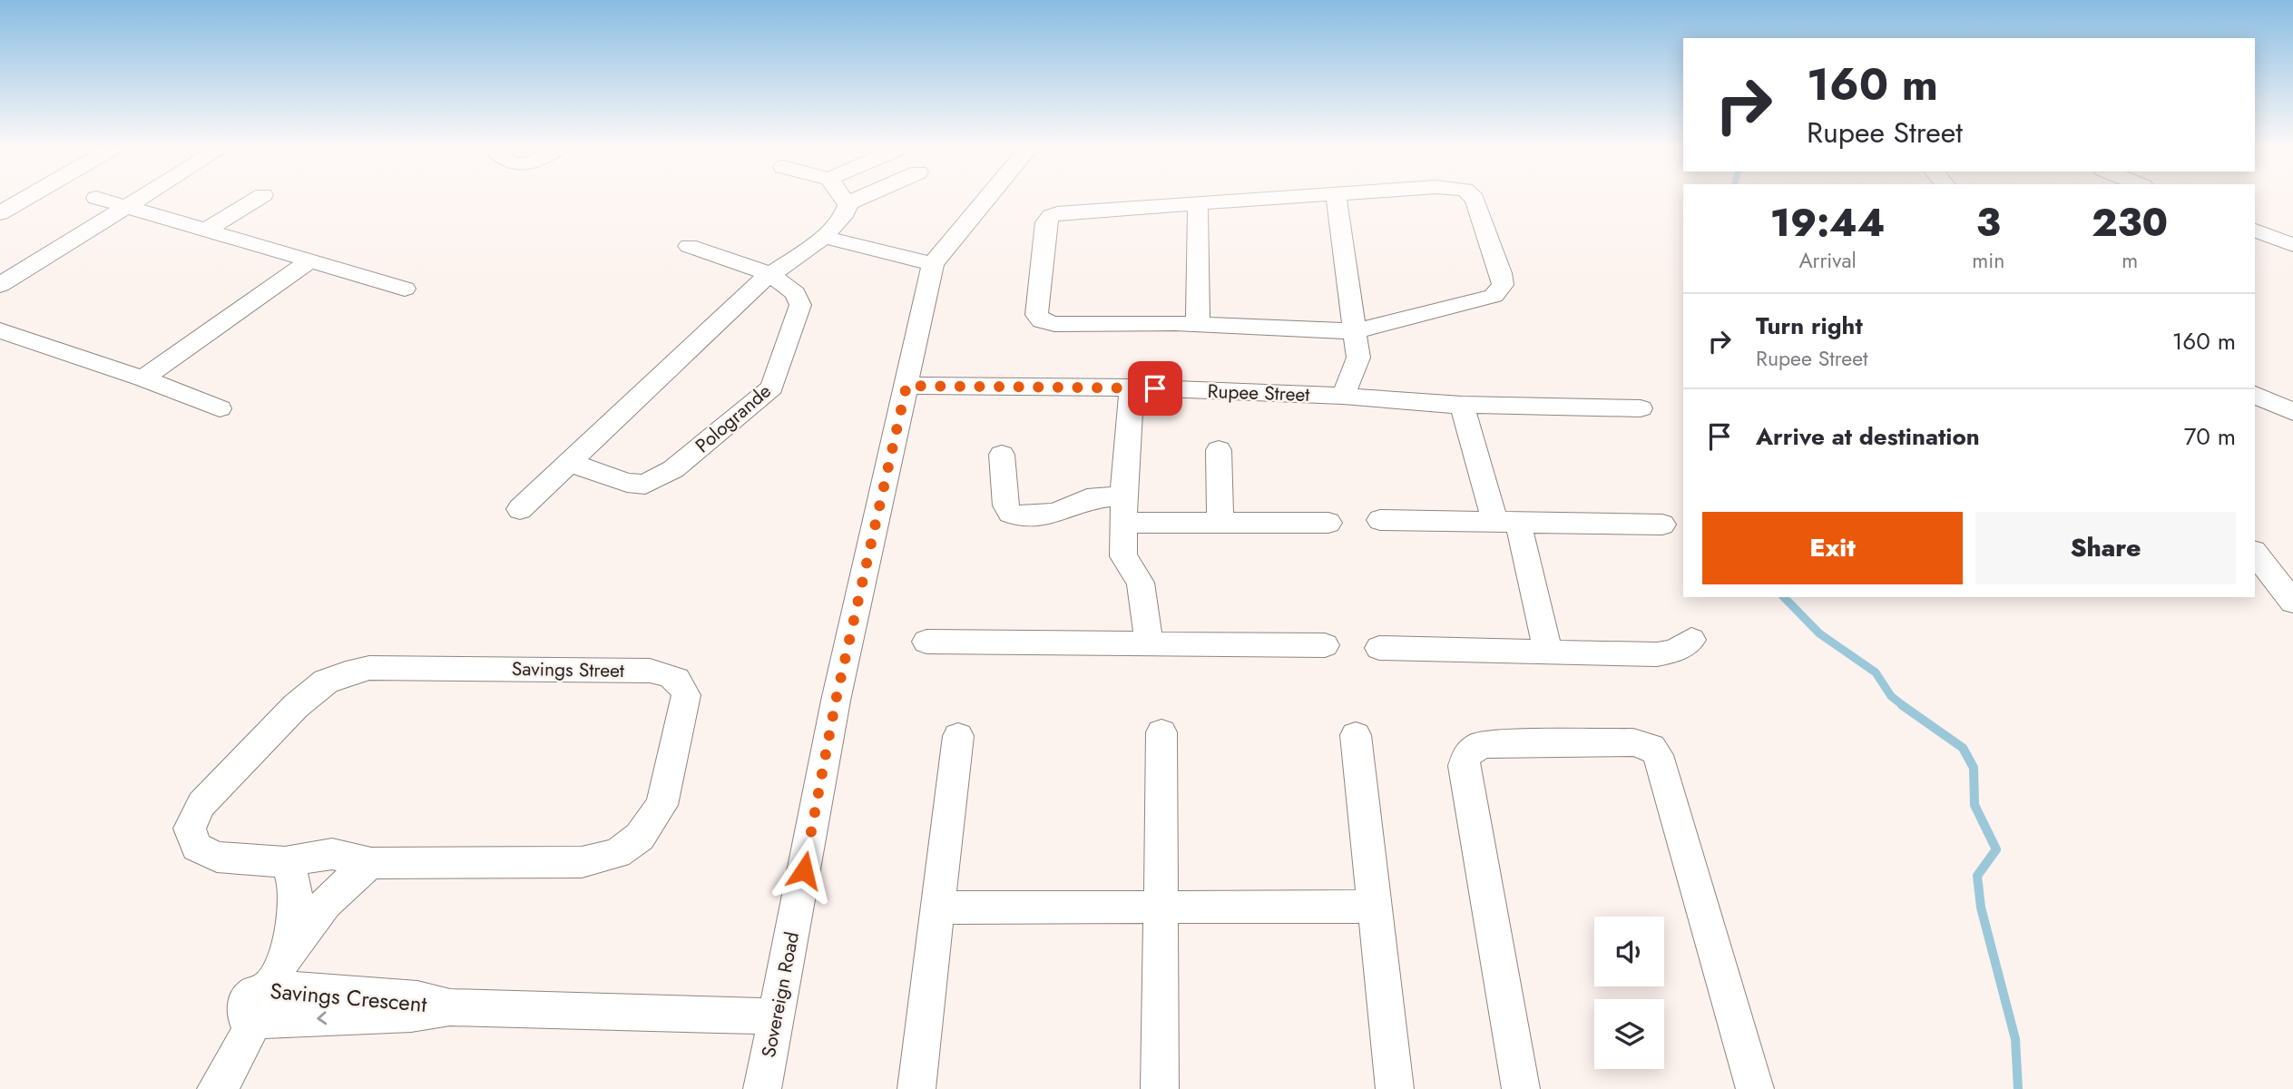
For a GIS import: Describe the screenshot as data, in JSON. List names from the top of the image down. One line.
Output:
{"streets":{"street":["Rupee Street","Pologrande","Savings Street","Sovereign Road","Savings Crescent"]},"crossings":[["Rupee Street","Sovereign Road"],["Sovereign Road","Savings Crescent"]],"page":{"turn":["160 m","Rupee Street"],"eta":["19:44","Arrival","3","min","230","m"],"list":[{"name":"Turn right","note":"Rupee Street","value":"160 m"},{"name":"Arrive at destination","value":"70 m"}],"buttons":["Exit","Share"]}}
